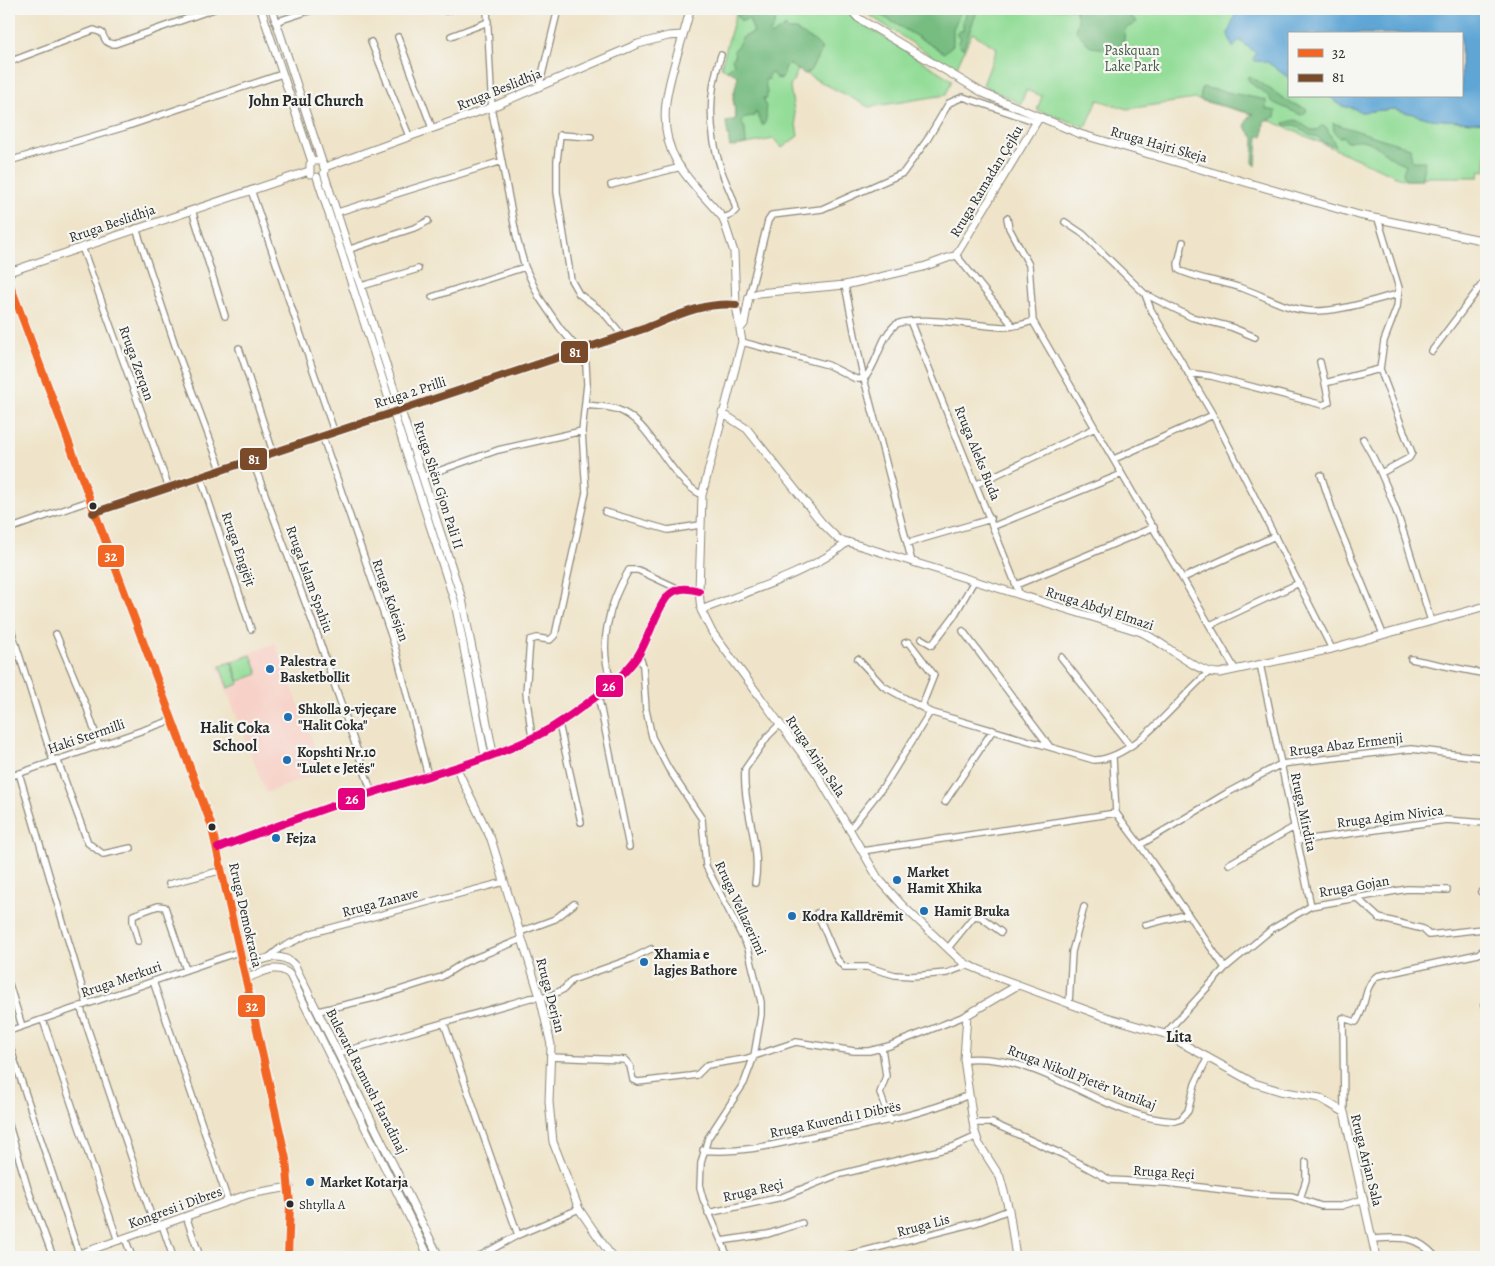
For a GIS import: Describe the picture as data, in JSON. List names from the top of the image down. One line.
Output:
{"streets":{"main road":["Rruga Demokracia"],"street":["Rruga Beslidhja","Rruga Hajri Skeja","Rruga Ramadan Çejku","Rruga Zerqan","Rruga 2 Prilli","Rruga Aleks Buda","Rruga Shën Gjon Pali II","Rruga Engjëjt","Rruga Islam Spahiu","Rruga Kolesjan","Rruga Abdyl Elmazi","Haki Stermilli","Rruga Abaz Ermenji","Rruga Arjan Sala","Rruga Mirdita","Rruga Agim Nivica","Rruga Gojan","Rruga Zanave","Rruga Vellazerimi","Rruga Merkuri","Rruga Derjan","Rruga Nikoll Pjetër Vatnikaj","Bulevard Ramush Haradinaj","Rruga Kuvendi I Dibrës","Rruga Reçi","Kongresi i Dibres","Rruga Lis"]},"crossings":[["Rruga Beslidhja","Rruga Zerqan"],["Rruga Beslidhja","Rruga Shën Gjon Pali II"],["Rruga Beslidhja","Rruga Arjan Sala"],["Rruga Hajri Skeja","Rruga Ramadan Çejku"],["Rruga Zerqan","Rruga 2 Prilli"],["Rruga 2 Prilli","Rruga Shën Gjon Pali II"],["Rruga 2 Prilli","Rruga Engjëjt"],["Rruga 2 Prilli","Rruga Islam Spahiu"],["Rruga 2 Prilli","Rruga Kolesjan"],["Rruga 2 Prilli","Rruga Arjan Sala"],["Rruga 2 Prilli","Rruga Demokracia"],["Rruga Aleks Buda","Rruga Abdyl Elmazi"],["Rruga Abdyl Elmazi","Rruga Arjan Sala"],["Haki Stermilli","Rruga Demokracia"],["Rruga Abaz Ermenji","Rruga Mirdita"],["Rruga Arjan Sala","Rruga Gojan"],["Rruga Arjan Sala","Rruga Nikoll Pjetër Vatnikaj"],["Rruga Arjan Sala","Rruga Reçi"],["Rruga Mirdita","Rruga Agim Nivica"],["Rruga Mirdita","Rruga Gojan"],["Rruga Zanave","Rruga Derjan"],["Rruga Zanave","Bulevard Ramush Haradinaj"],["Rruga Vellazerimi","Rruga Kuvendi I Dibrës"],["Rruga Vellazerimi","Rruga Reçi"],["Rruga Demokracia","Rruga Merkuri"],["Rruga Demokracia","Bulevard Ramush Haradinaj"],["Rruga Demokracia","Kongresi i Dibres"]],"districts":["John Paul Church","Halit Coka School","Lita"],"parks":["Paskquan Lake Park"],"places":["Palestra e Basketbollit","Shkolla 9-vjeçare \"Halit Coka\"","Kopshti Nr.10 \"Lulet e Jetës\"","Fejza","Market Hamit Xhika","Hamit Bruka","Kodra Kalldrëmit","Xhamia e lagjes Bathore","Market Kotarja","Shtylla A"],"lines":["transit line 32","transit line 81","transit line 26"],"legend":["32","81"]}
